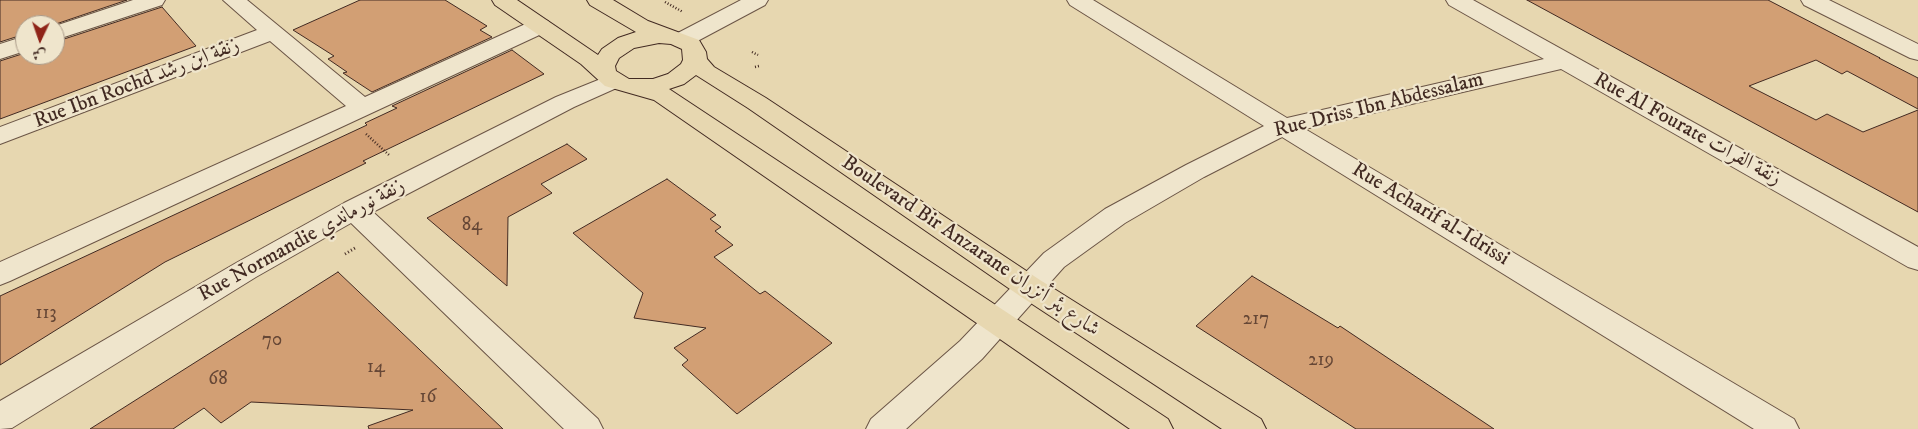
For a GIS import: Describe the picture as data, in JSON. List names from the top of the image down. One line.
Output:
{"streets":{"main road":["Boulevard Bir Anzarane شارع بئر أنزران"],"street":["Rue Ibn Rochd زنقة ابن رشد","Rue Driss Ibn Abdessalam","Rue Al Fourate زنقة الفرات","Rue Acharif al-Idrissi","Rue Normandie زنقة نورماندي"]},"crossings":[["Rue Driss Ibn Abdessalam","Rue Al Fourate زنقة الفرات"],["Rue Driss Ibn Abdessalam","Rue Acharif al-Idrissi"],["Rue Driss Ibn Abdessalam","Boulevard Bir Anzarane شارع بئر أنزران"]],"house_numbers":["84","113","217","70","219","14","68","16"],"north":"bottom"}
